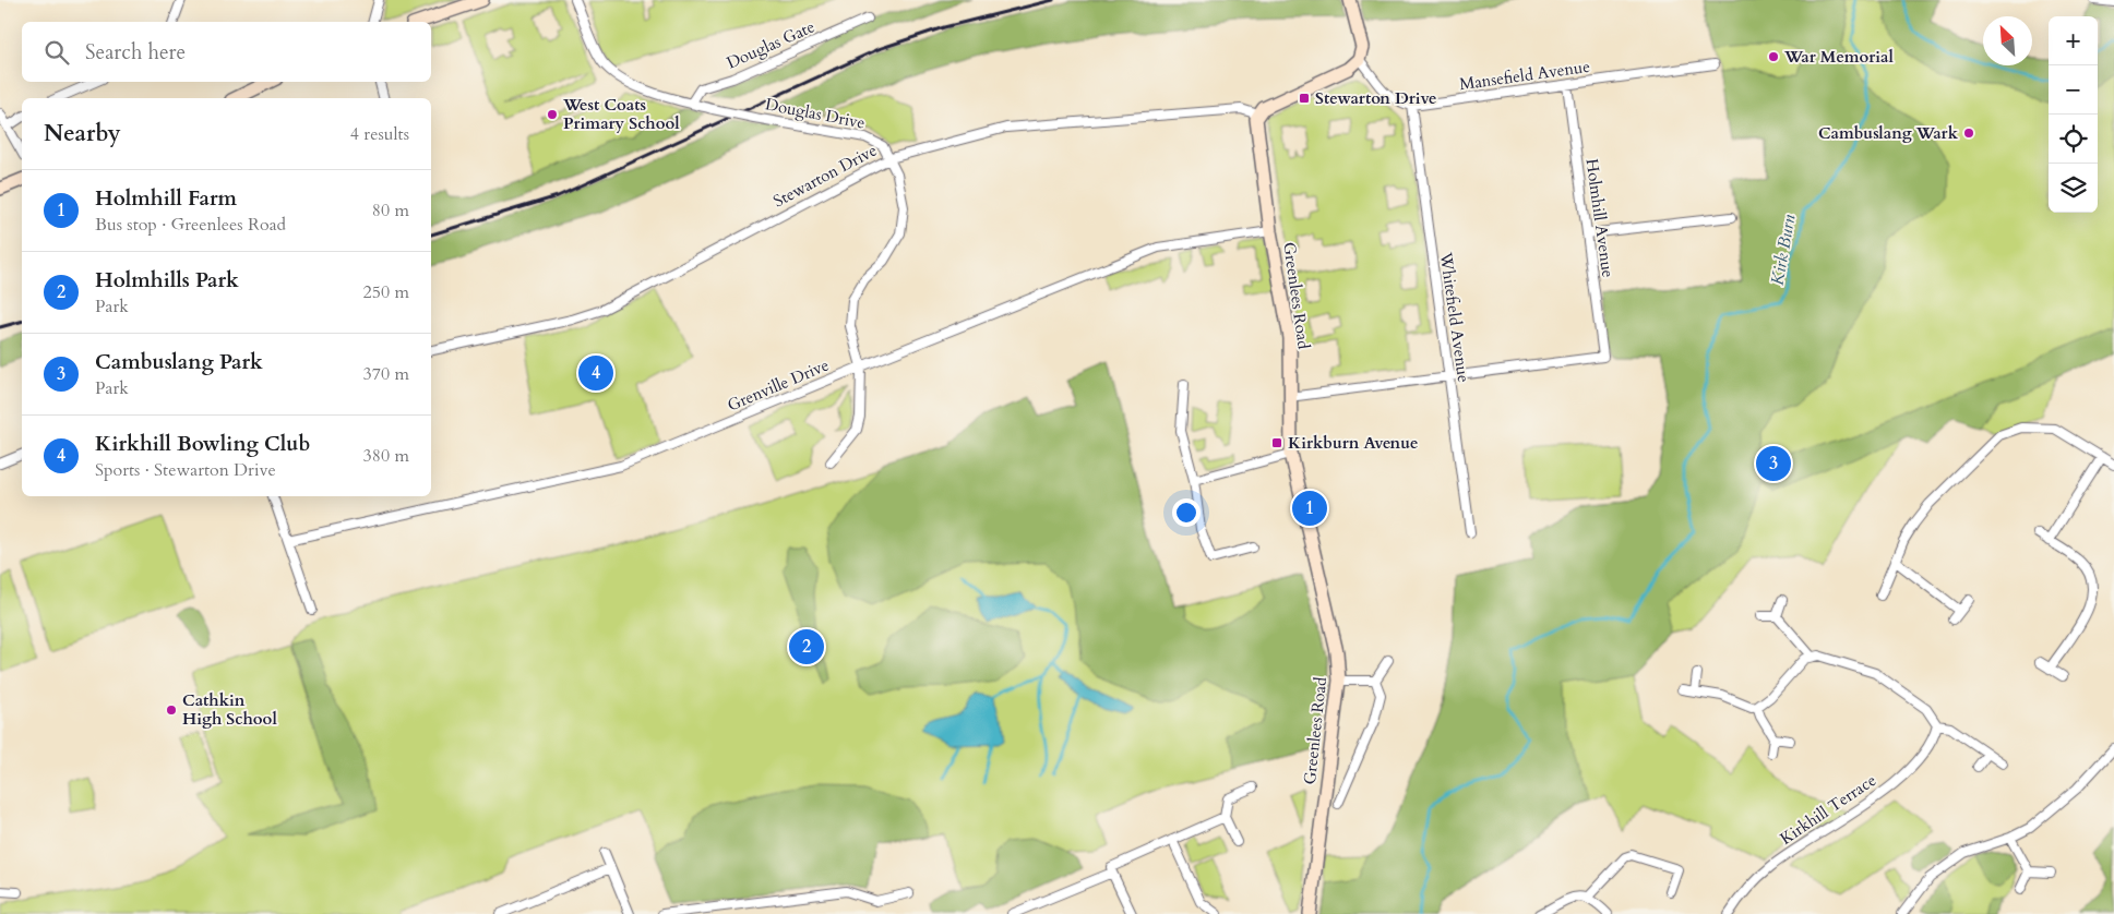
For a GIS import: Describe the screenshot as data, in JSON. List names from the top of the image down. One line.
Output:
{"streets":{"main road":["Greenlees Road"],"street":["Douglas Gate","Mansefield Avenue","Douglas Drive","Stewarton Drive","Holmhill Avenue","Whitefield Avenue","Grenville Drive","Kirkhill Terrace"]},"crossings":[["Douglas Gate","Douglas Drive"],["Mansefield Avenue","Holmhill Avenue"],["Mansefield Avenue","Whitefield Avenue"],["Douglas Drive","Stewarton Drive"],["Douglas Drive","Grenville Drive"],["Stewarton Drive","Greenlees Road"],["Holmhill Avenue","Whitefield Avenue"],["Greenlees Road","Grenville Drive"]],"water":["Kirk Burn"],"places":{"other":["War Memorial","West Coats Primary School","Cambuslang Wark","Cathkin High School"],"transit":["Stewarton Drive","Kirkburn Avenue"]},"north":"top left","page":{"map_buttons":["+","−"],"search":"Search here","heading":["Nearby","4 results"],"list":[{"mark":"1","name":"Holmhill Farm","note":"Bus stop · Greenlees Road","value":"80 m"},{"mark":"2","name":"Holmhills Park","note":"Park","value":"250 m"},{"mark":"3","name":"Cambuslang Park","note":"Park","value":"370 m"},{"mark":"4","name":"Kirkhill Bowling Club","note":"Sports · Stewarton Drive","value":"380 m"}],"pins":["4","3","1","2"]}}
